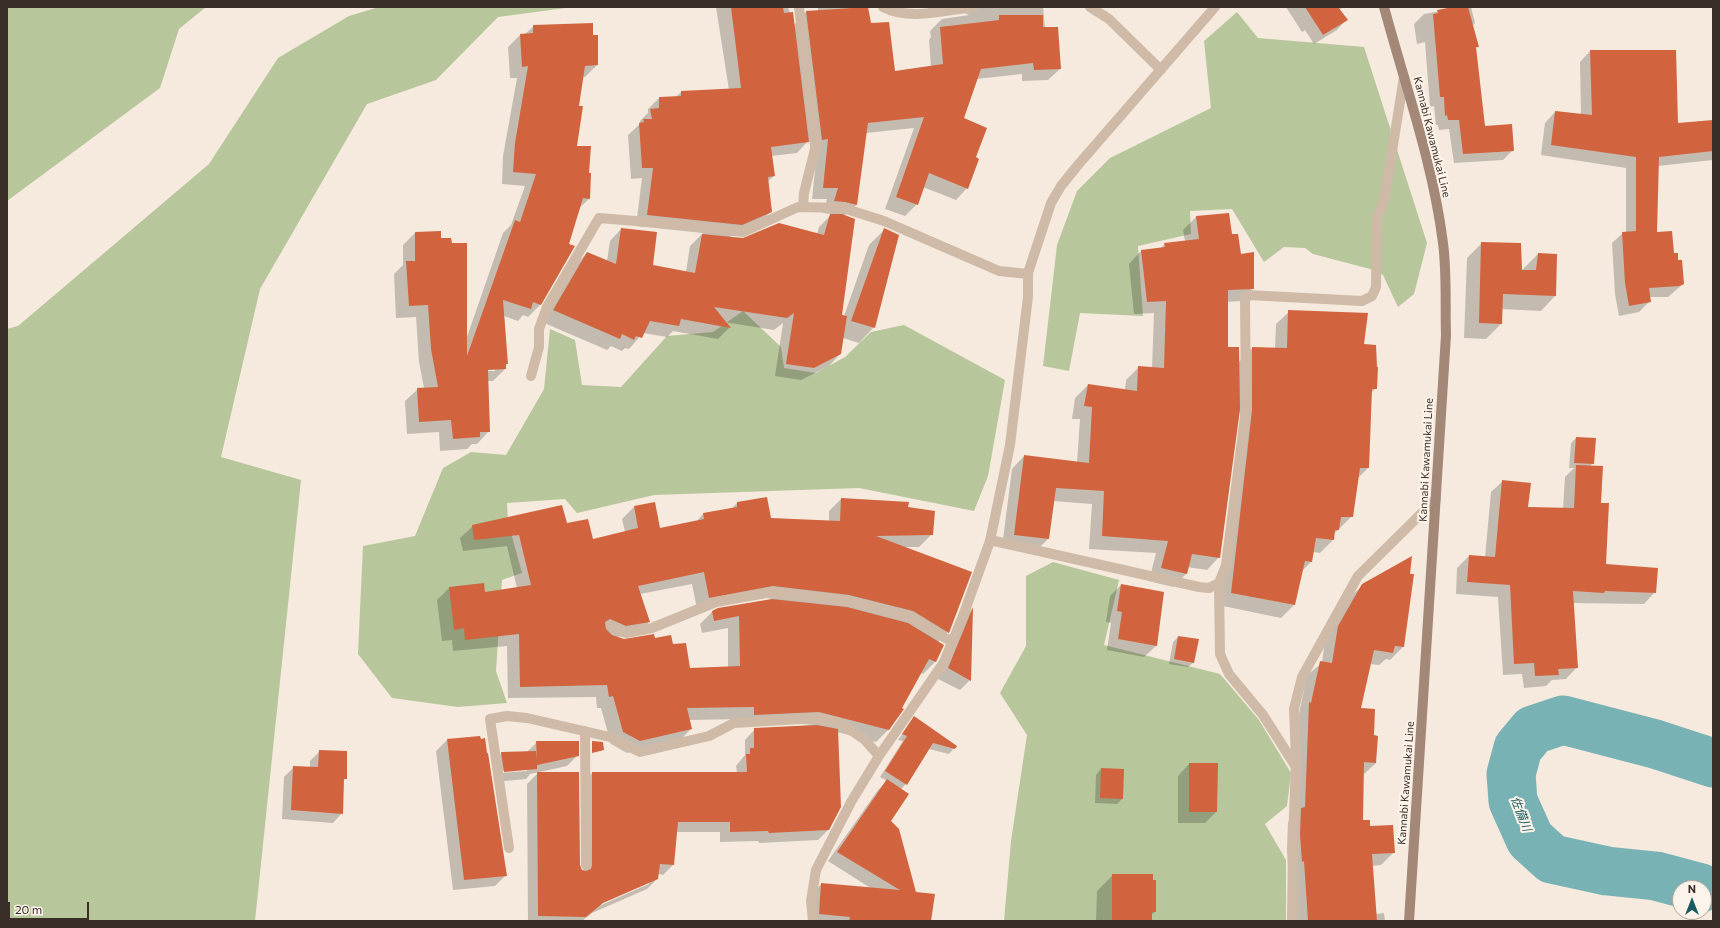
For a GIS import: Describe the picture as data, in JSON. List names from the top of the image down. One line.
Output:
{"streets":{"main road":["Kannabi Kawamukai Line"]},"water":["佐備川"],"scale_bar":"20 m","north":"top"}
